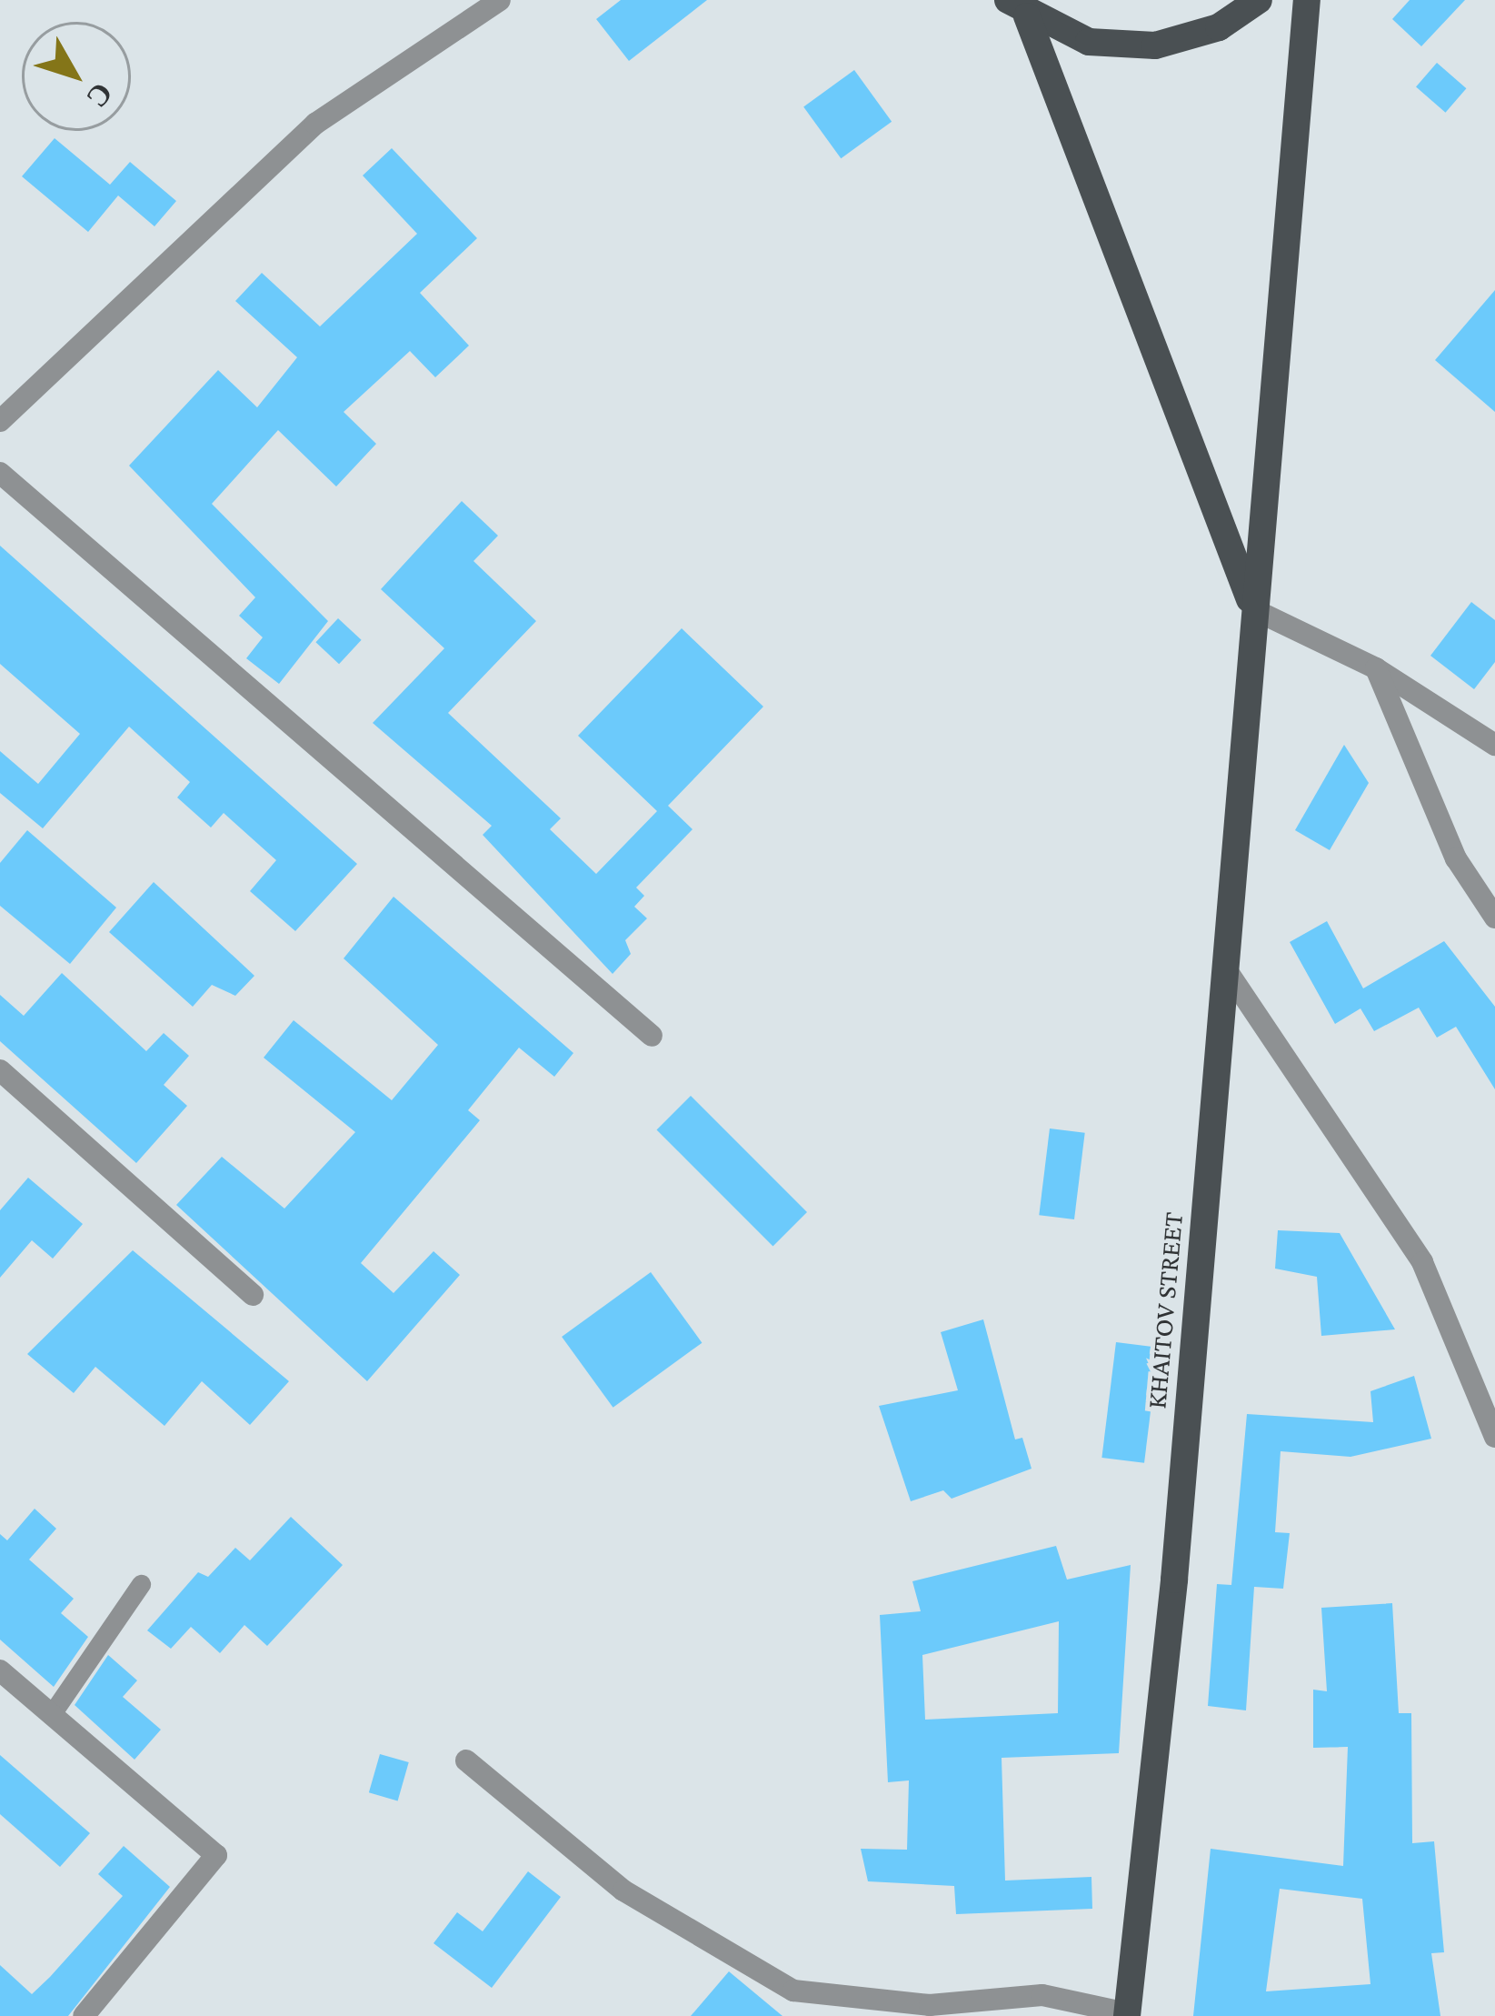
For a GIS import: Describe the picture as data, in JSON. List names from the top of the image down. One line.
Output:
{"streets":{"main road":["KHAITOV STREET"]},"north":"bottom right"}
